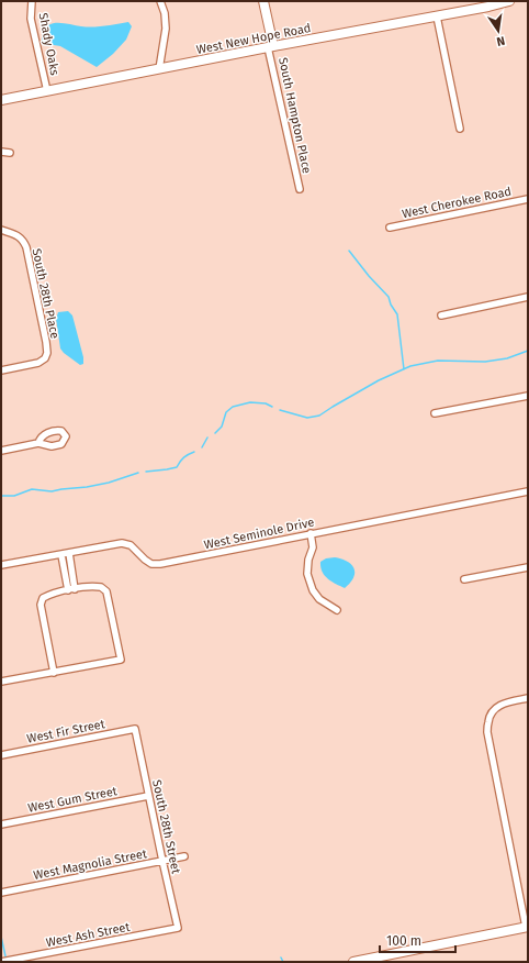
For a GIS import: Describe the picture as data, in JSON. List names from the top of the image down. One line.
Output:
{"streets":{"main road":["West New Hope Road","South Hampton Place"],"street":["Shady Oaks","West Cherokee Road","South 28th Place","West Seminole Drive","West Fir Street","West Gum Street","South 28th Street","West Magnolia Street","West Ash Street"]},"crossings":[["West New Hope Road","Shady Oaks"],["West New Hope Road","South Hampton Place"],["West Fir Street","South 28th Street"],["West Gum Street","South 28th Street"],["South 28th Street","West Magnolia Street"],["South 28th Street","West Ash Street"]],"scale_bar":"100 m","north":"bottom"}
